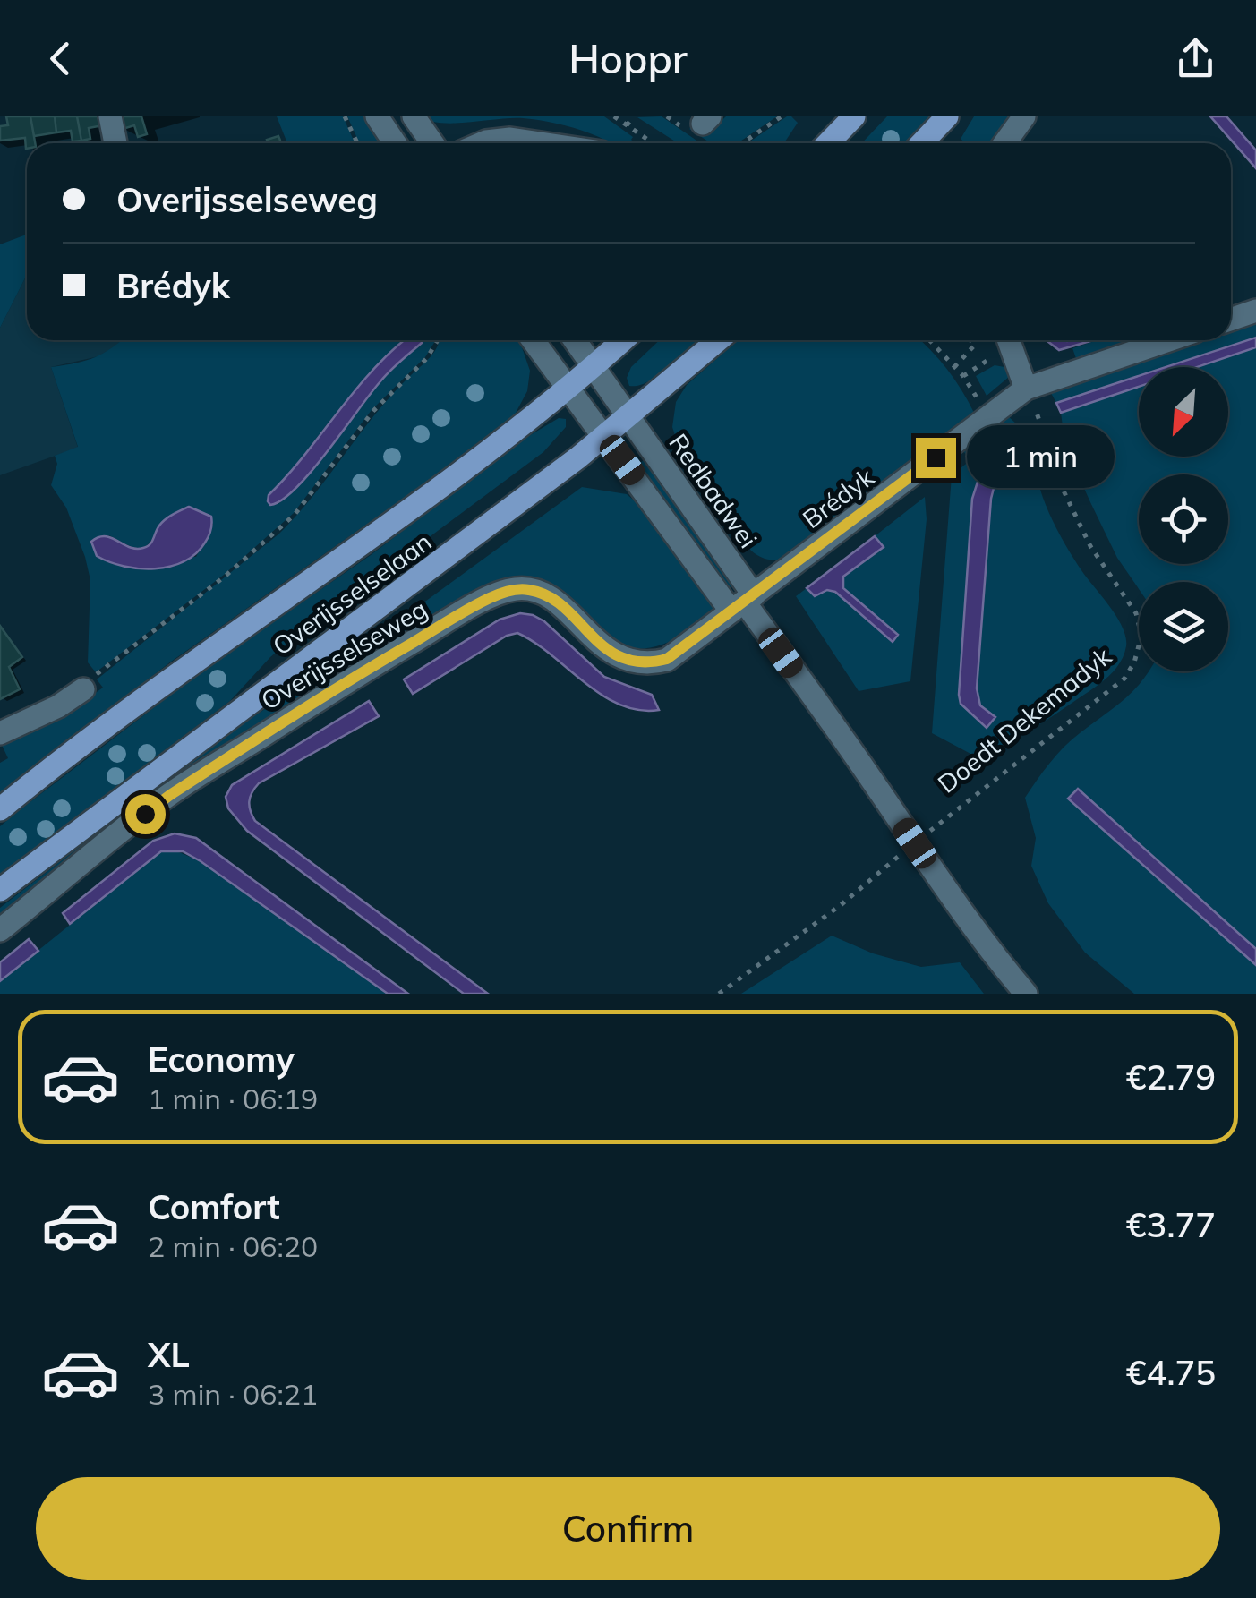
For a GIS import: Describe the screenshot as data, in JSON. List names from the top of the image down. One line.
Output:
{"streets":{"main road":["Overijsselselaan"],"street":["Redbadwei","Brédyk","Overijsselseweg"],"path":["Doedt Dekemadyk"]},"crossings":[["Redbadwei","Brédyk"],["Redbadwei","Overijsselselaan"],["Redbadwei","Overijsselseweg"],["Redbadwei","Doedt Dekemadyk"],["Brédyk","Overijsselseweg"],["Brédyk","Doedt Dekemadyk"]],"north":"bottom left","page":{"header":"Hoppr","banner":["Overijsselseweg","Brédyk"],"bubble":"1 min","list":[{"name":"Economy","note":"1 min · 06:19","value":"€2.79"},{"name":"Comfort","note":"2 min · 06:20","value":"€3.77"},{"name":"XL","note":"3 min · 06:21","value":"€4.75"}],"buttons":"Confirm"}}
